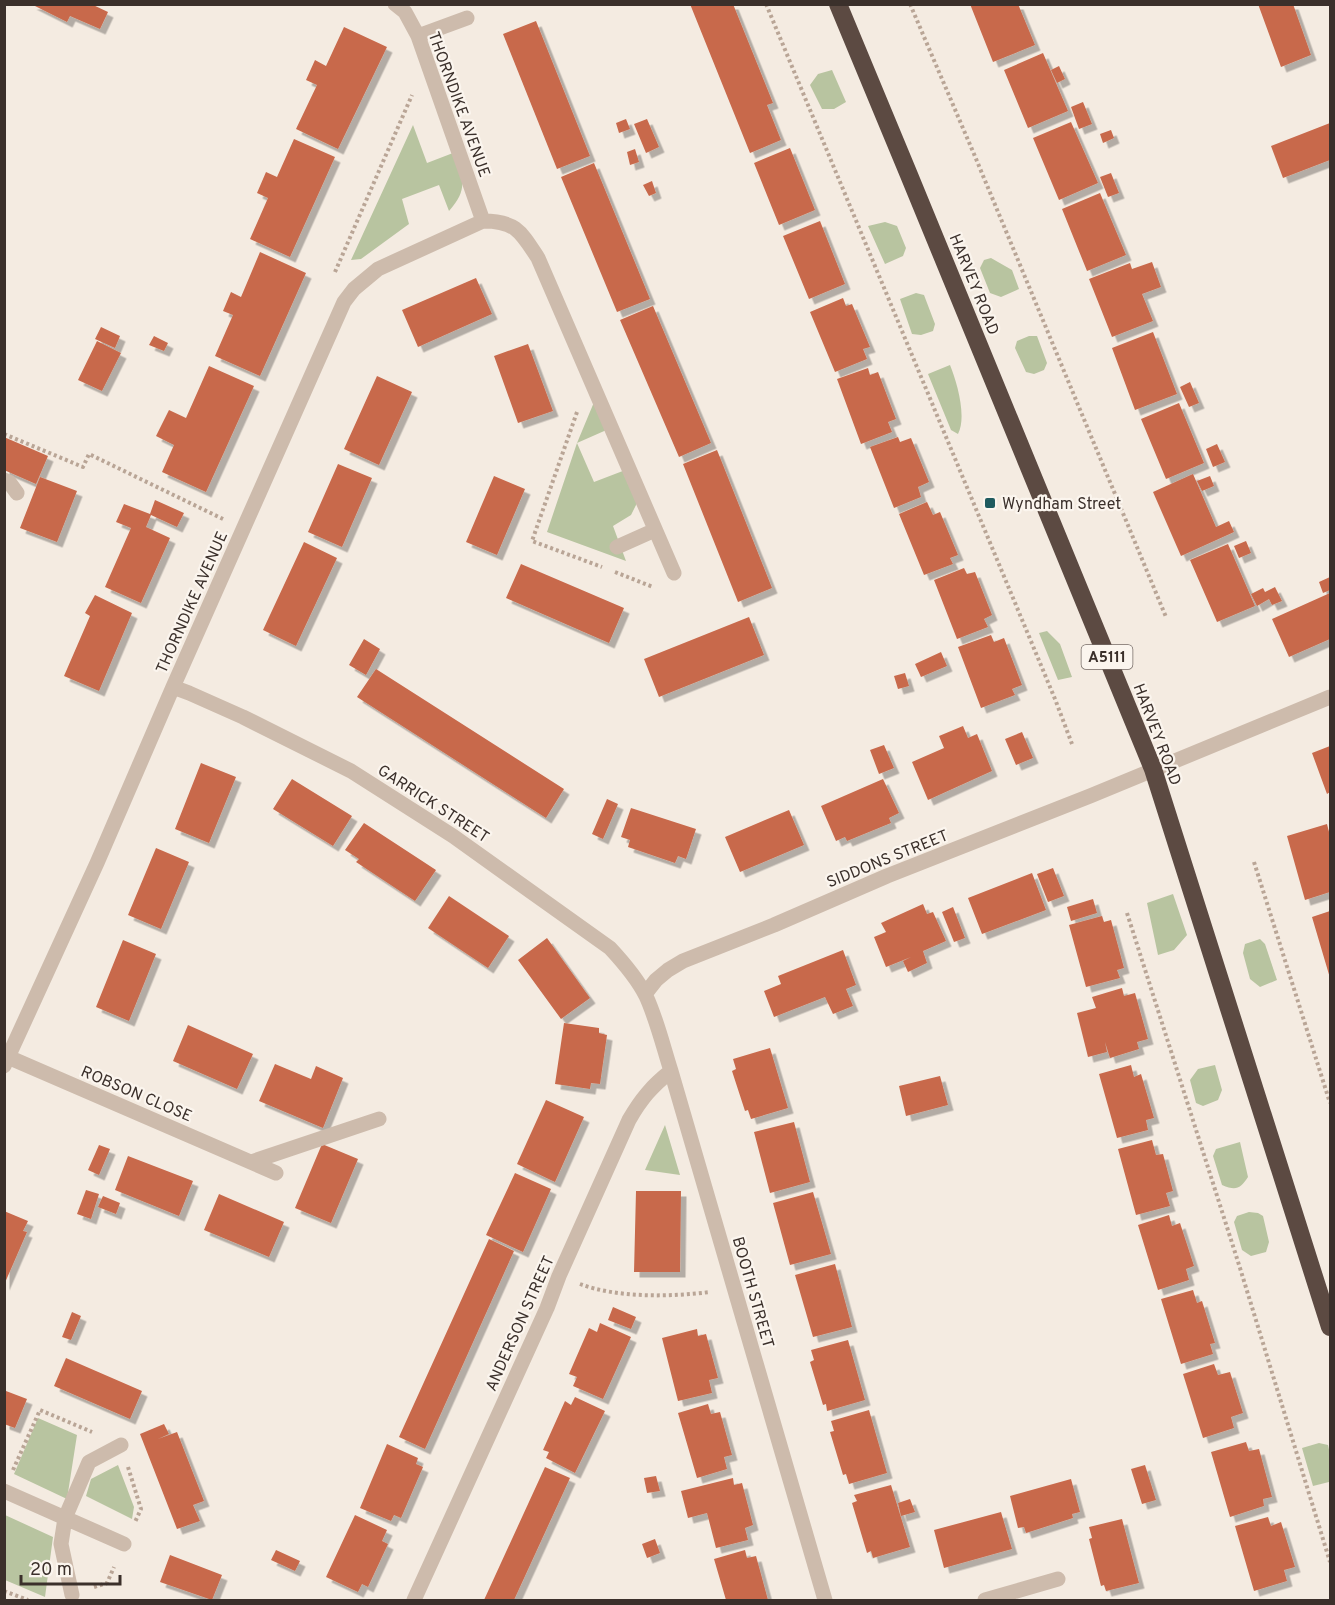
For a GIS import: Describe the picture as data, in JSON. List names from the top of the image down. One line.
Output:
{"streets":{"highway":["HARVEY ROAD","A5111"],"street":["THORNDIKE AVENUE","GARRICK STREET","SIDDONS STREET","ROBSON CLOSE","BOOTH STREET","ANDERSON STREET"]},"crossings":[["THORNDIKE AVENUE","GARRICK STREET"],["THORNDIKE AVENUE","ROBSON CLOSE"],["HARVEY ROAD","SIDDONS STREET"],["GARRICK STREET","SIDDONS STREET"],["GARRICK STREET","BOOTH STREET"],["SIDDONS STREET","BOOTH STREET"],["BOOTH STREET","ANDERSON STREET"]],"places":{"transit":["Wyndham Street"]},"scale_bar":"20 m"}
